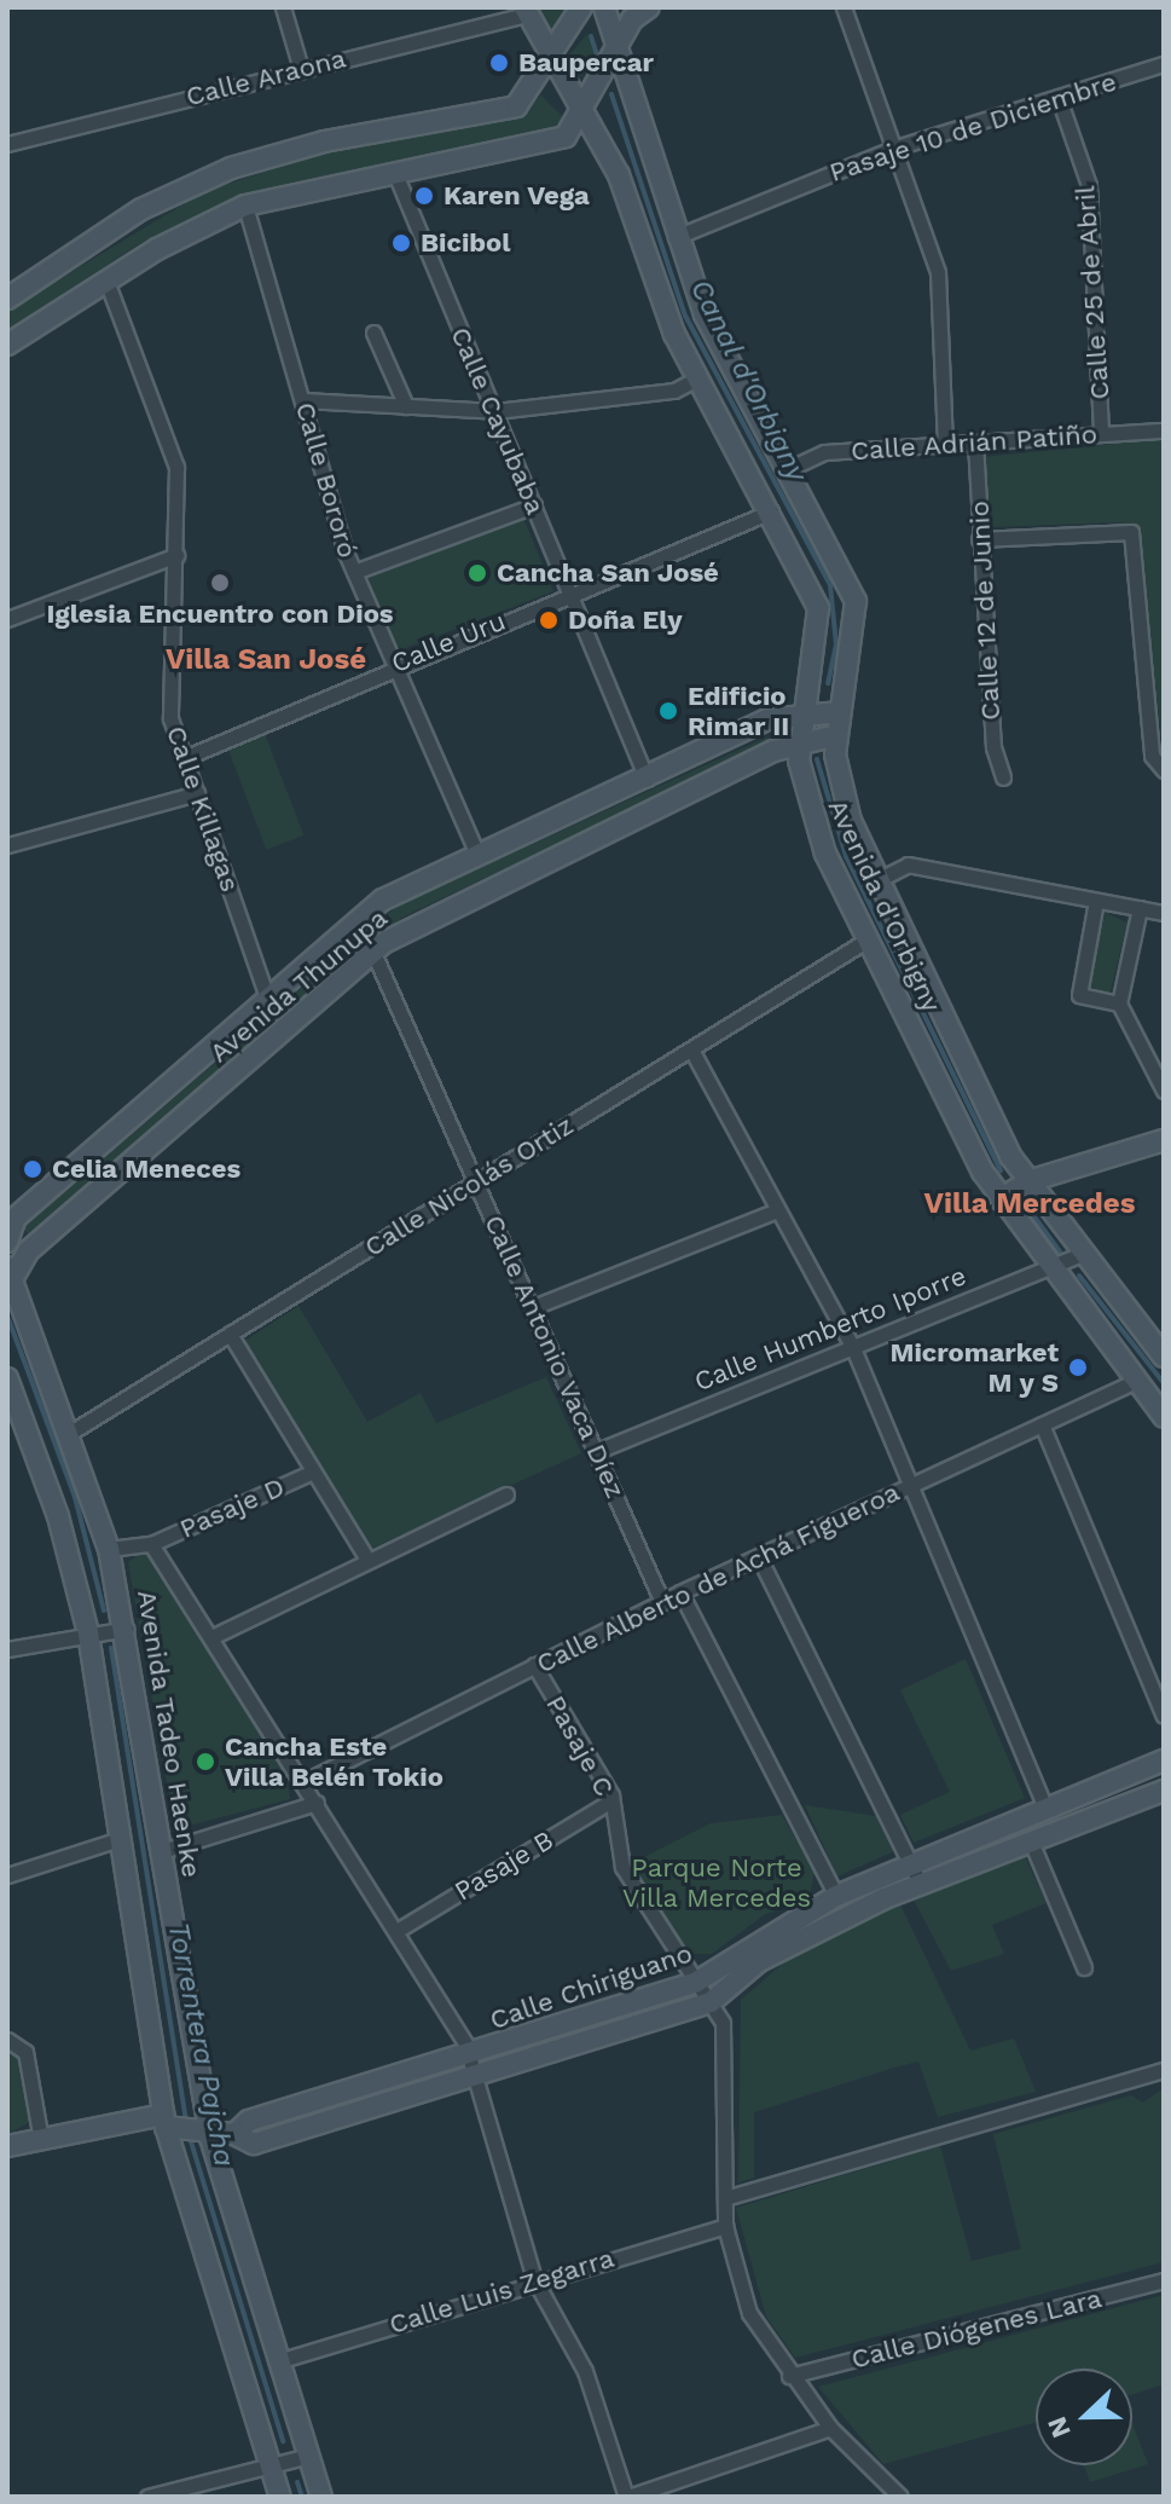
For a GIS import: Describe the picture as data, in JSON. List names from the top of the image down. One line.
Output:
{"streets":{"main road":["Avenida d'Orbigny","Avenida Thunupa","Avenida Tadeo Haenke","Calle Chiriguano"],"street":["Calle Araona","Pasaje 10 de Diciembre","Calle 25 de Abril","Calle Cayubaba","Calle Adrián Patiño","Calle Bororó","Calle 12 de Junio","Calle Uru","Calle Killagas","Calle Nicolás Ortiz","Calle Humberto Iporre","Calle Antonio Vaca Díez","Pasaje D","Calle Alberto de Achá Figueroa","Pasaje C","Pasaje B","Calle Luis Zegarra","Calle Diógenes Lara"]},"crossings":[["Calle Araona","Avenida d'Orbigny"],["Pasaje 10 de Diciembre","Calle 25 de Abril"],["Pasaje 10 de Diciembre","Avenida d'Orbigny"],["Calle 25 de Abril","Calle Adrián Patiño"],["Calle Cayubaba","Calle Uru"],["Calle Cayubaba","Avenida Thunupa"],["Calle Adrián Patiño","Calle 12 de Junio"],["Calle Adrián Patiño","Avenida d'Orbigny"],["Calle Bororó","Calle Uru"],["Calle Bororó","Avenida Thunupa"],["Calle Uru","Calle Killagas"],["Calle Uru","Avenida d'Orbigny"],["Calle Killagas","Avenida Thunupa"],["Avenida d'Orbigny","Avenida Thunupa"],["Avenida d'Orbigny","Calle Nicolás Ortiz"],["Avenida d'Orbigny","Calle Humberto Iporre"],["Avenida d'Orbigny","Calle Alberto de Achá Figueroa"],["Avenida Thunupa","Calle Antonio Vaca Díez"],["Avenida Thunupa","Avenida Tadeo Haenke"],["Calle Nicolás Ortiz","Calle Antonio Vaca Díez"],["Calle Nicolás Ortiz","Avenida Tadeo Haenke"],["Calle Humberto Iporre","Calle Antonio Vaca Díez"],["Calle Antonio Vaca Díez","Calle Alberto de Achá Figueroa"],["Pasaje D","Avenida Tadeo Haenke"],["Calle Alberto de Achá Figueroa","Pasaje C"],["Avenida Tadeo Haenke","Calle Chiriguano"],["Avenida Tadeo Haenke","Calle Luis Zegarra"],["Pasaje C","Pasaje B"],["Pasaje C","Calle Chiriguano"]],"districts":["Villa San José","Villa Mercedes"],"water":["Canal d'Orbigny","Torrentera Pajcha"],"parks":["Parque Norte Villa Mercedes"],"places":["Baupercar","Karen Vega","Bicibol","Cancha San José","Iglesia Encuentro con Dios","Doña Ely","Edificio Rimar II","Celia Meneces","Micromarket M y S","Cancha Este Villa Belén Tokio"],"north":"left"}
